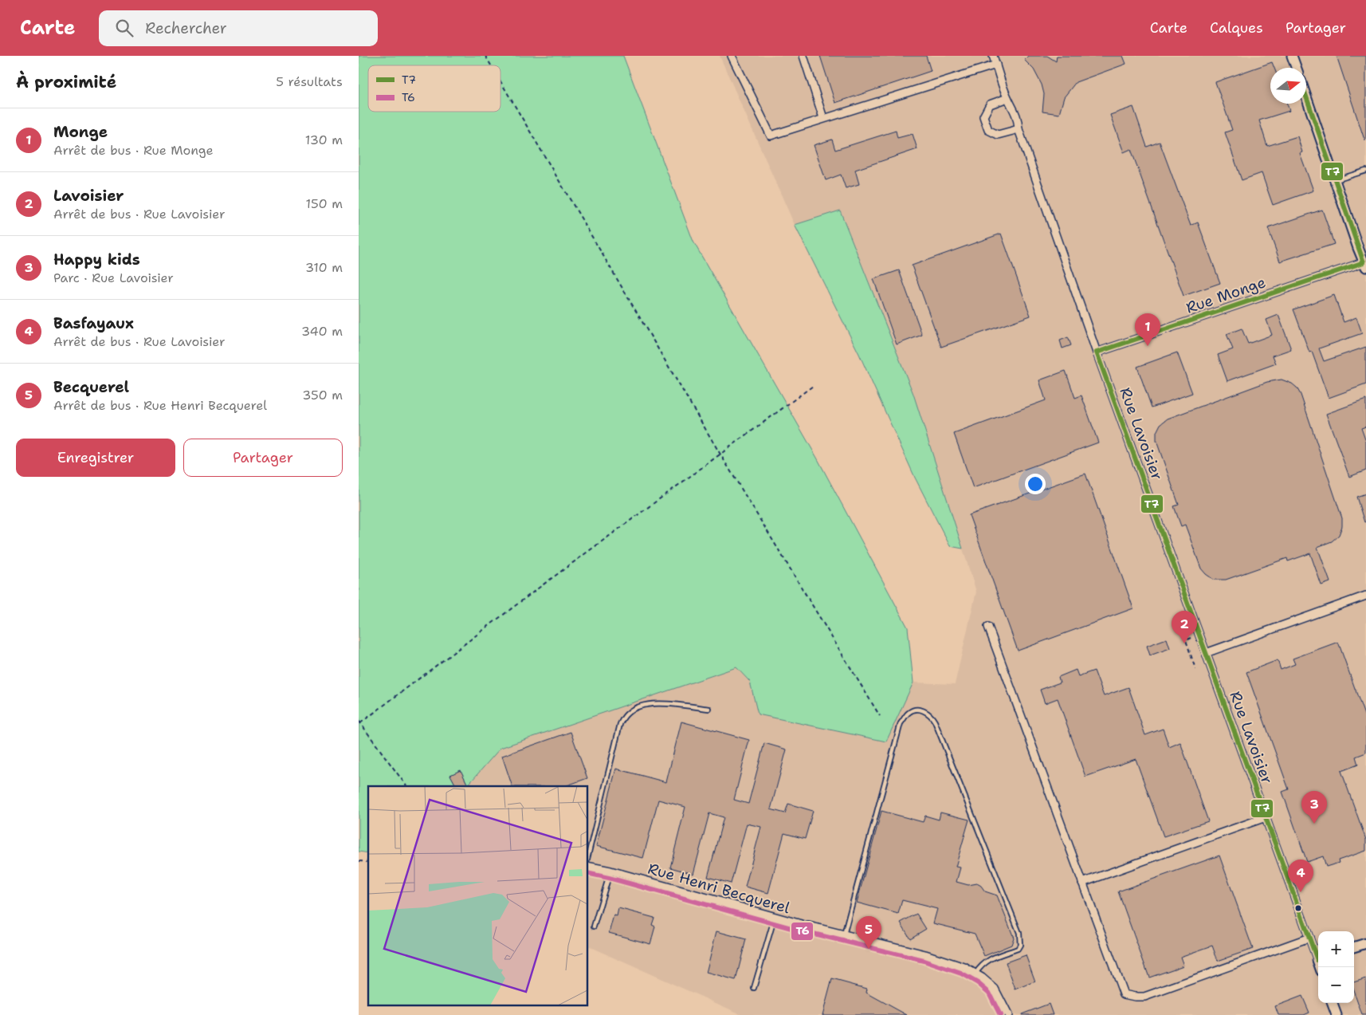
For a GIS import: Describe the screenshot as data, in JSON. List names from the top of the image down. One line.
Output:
{"streets":{"street":["Rue Monge","Rue Lavoisier","Rue Henri Becquerel"]},"crossings":[["Rue Monge","Rue Lavoisier"]],"lines":["transit line T7","transit line T6"],"legend":["T7","T6"],"north":"right","page":{"header":"Carte","search":"Rechercher","nav":["Carte","Calques","Partager"],"heading":["À proximité","5 résultats"],"list":[{"mark":"1","name":"Monge","note":"Arrêt de bus · Rue Monge","value":"130 m"},{"mark":"2","name":"Lavoisier","note":"Arrêt de bus · Rue Lavoisier","value":"150 m"},{"mark":"3","name":"Happy kids","note":"Parc · Rue Lavoisier","value":"310 m"},{"mark":"4","name":"Basfayaux","note":"Arrêt de bus · Rue Lavoisier","value":"340 m"},{"mark":"5","name":"Becquerel","note":"Arrêt de bus · Rue Henri Becquerel","value":"350 m"}],"pins":["1","2","3","4","5"],"buttons":["Enregistrer","Partager"],"map_buttons":["+","−"]}}
